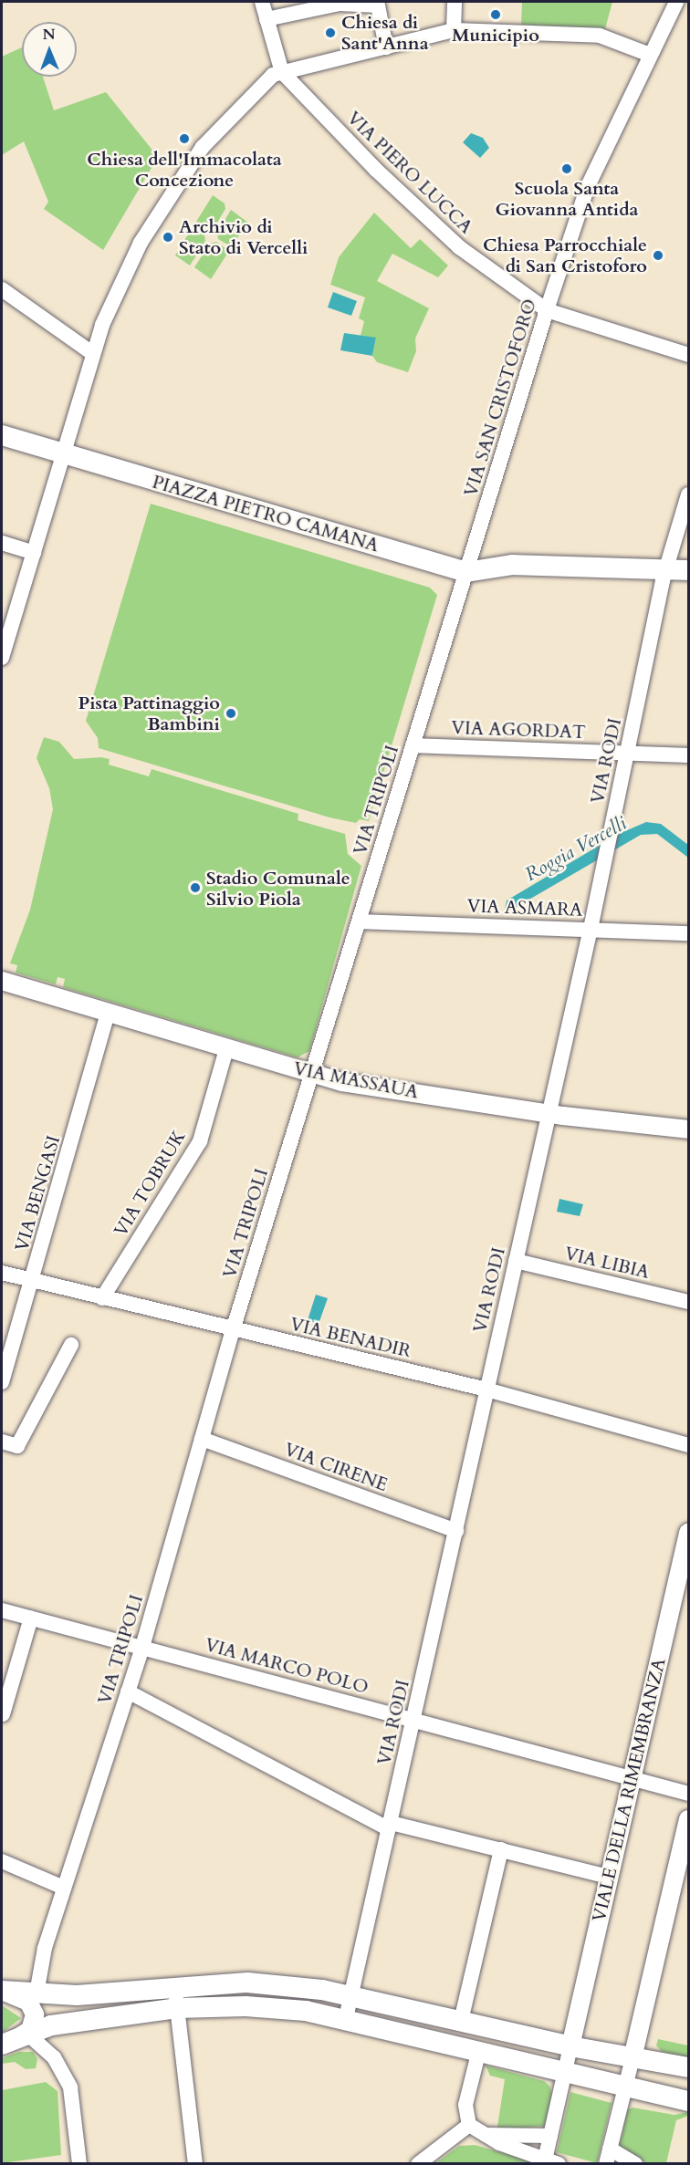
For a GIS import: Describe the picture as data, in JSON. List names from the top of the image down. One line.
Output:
{"streets":{"main road":["PIAZZA PIETRO CAMANA"],"street":["VIA PIERO LUCCA","VIA SAN CRISTOFORO","VIA AGORDAT","VIA RODI","VIA TRIPOLI","VIA ASMARA","VIA MASSAUA","VIA TOBRUK","VIA BENGASI","VIA LIBIA","VIA BENADIR","VIA CIRENE","VIA MARCO POLO","VIALE DELLA RIMEMBRANZA"]},"crossings":[["VIA PIERO LUCCA","VIA SAN CRISTOFORO"],["VIA SAN CRISTOFORO","PIAZZA PIETRO CAMANA"],["VIA SAN CRISTOFORO","VIA TRIPOLI"],["PIAZZA PIETRO CAMANA","VIA TRIPOLI"],["VIA AGORDAT","VIA RODI"],["VIA AGORDAT","VIA TRIPOLI"],["VIA RODI","VIA ASMARA"],["VIA RODI","VIA MASSAUA"],["VIA RODI","VIA LIBIA"],["VIA RODI","VIA BENADIR"],["VIA RODI","VIA CIRENE"],["VIA RODI","VIA MARCO POLO"],["VIA TRIPOLI","VIA ASMARA"],["VIA TRIPOLI","VIA MASSAUA"],["VIA TRIPOLI","VIA BENADIR"],["VIA TRIPOLI","VIA CIRENE"],["VIA TRIPOLI","VIA MARCO POLO"],["VIA MASSAUA","VIA TOBRUK"],["VIA MASSAUA","VIA BENGASI"],["VIA TOBRUK","VIA BENADIR"],["VIA BENGASI","VIA BENADIR"],["VIA MARCO POLO","VIALE DELLA RIMEMBRANZA"]],"water":["Roggia Vercelli"],"places":["Municipio","Chiesa di Sant'Anna","Chiesa dell'Immacolata Concezione","Scuola Santa Giovanna Antida","Archivio di Stato di Vercelli","Chiesa Parrocchiale di San Cristoforo","Pista Pattinaggio Bambini","Stadio Comunale Silvio Piola"],"north":"top"}
